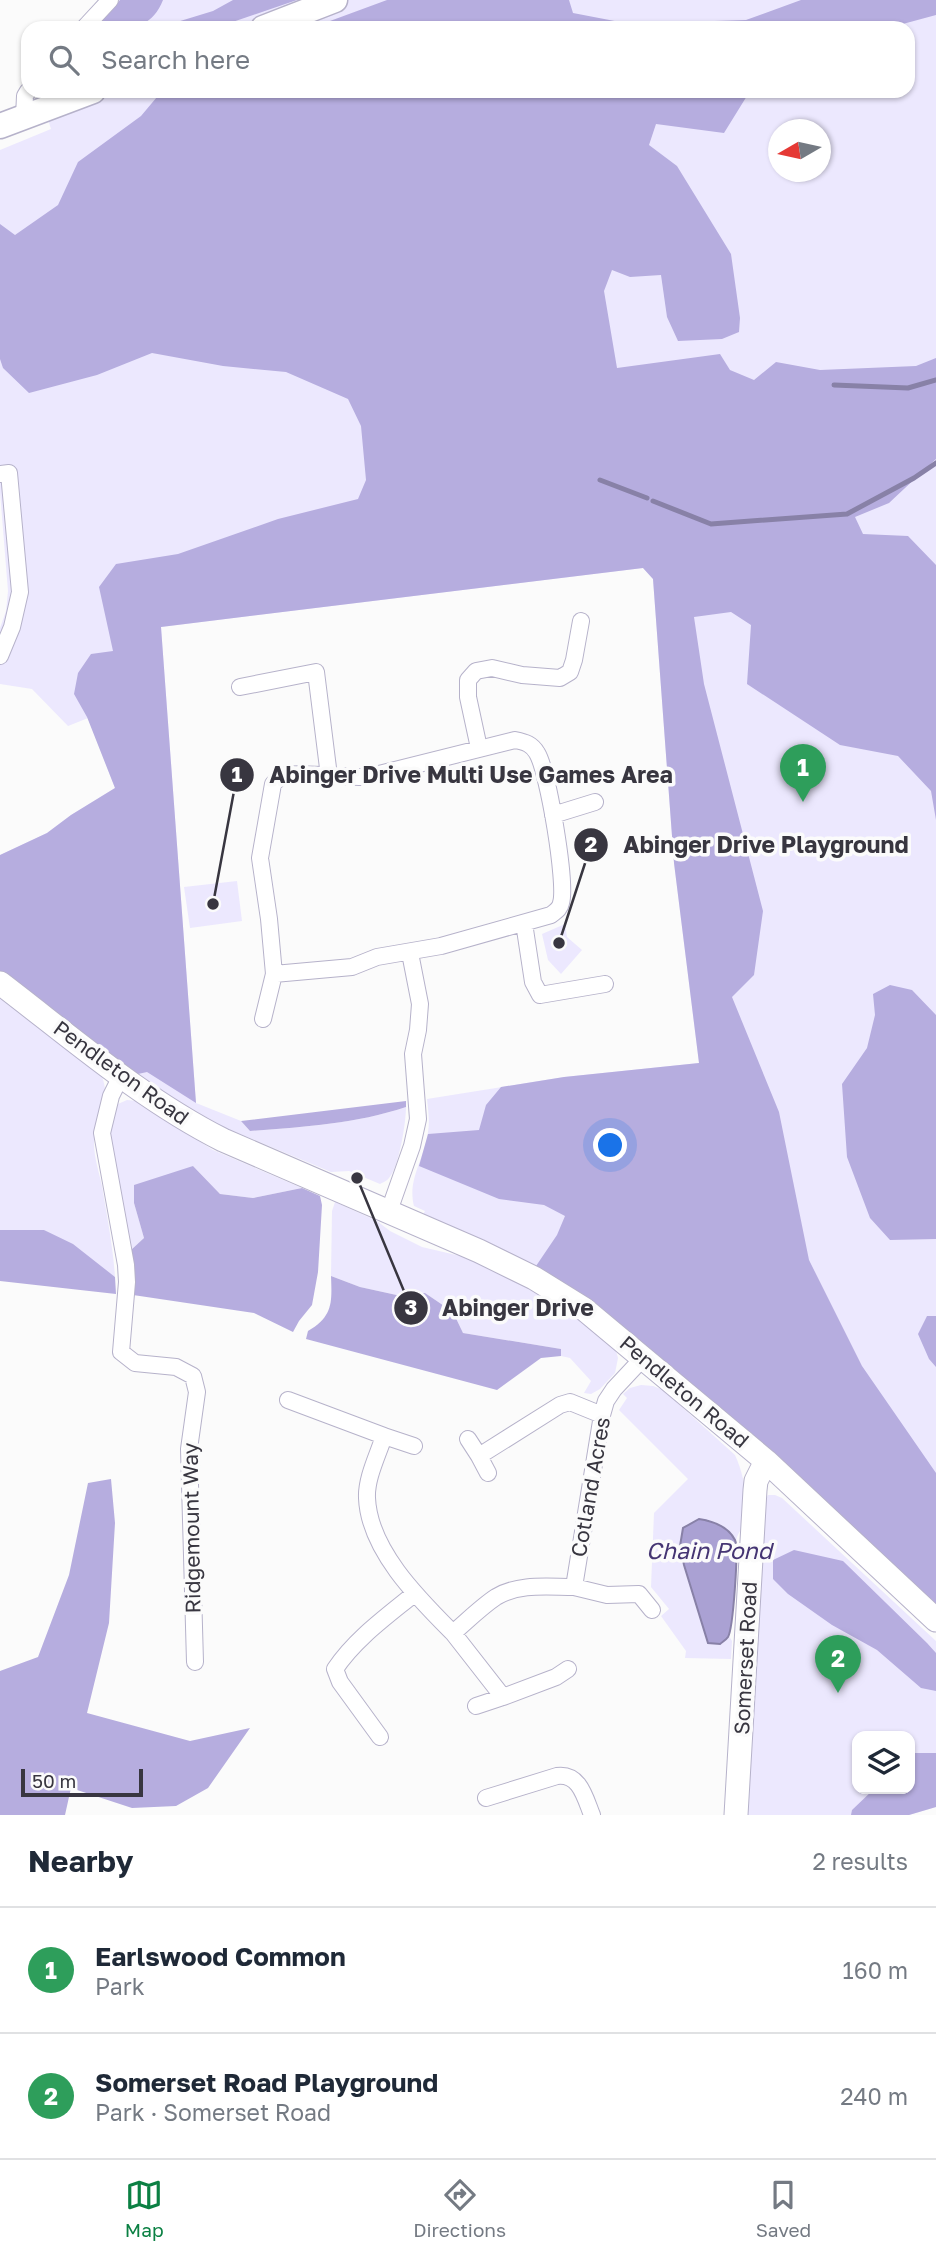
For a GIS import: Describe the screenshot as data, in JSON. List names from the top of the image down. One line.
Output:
{"streets":{"street":["Pendleton Road","Cotland Acres","Ridgemount Way","Somerset Road"]},"crossings":[["Pendleton Road","Cotland Acres"],["Pendleton Road","Ridgemount Way"],["Pendleton Road","Somerset Road"]],"water":["Chain Pond"],"places":["Abinger Drive Multi Use Games Area","Abinger Drive Playground","Abinger Drive"],"scale_bar":"50 m","north":"left","page":{"search":"Search here","pins":["1","2"],"scale":"50 m","heading":["Nearby","2 results"],"list":[{"mark":"1","name":"Earlswood Common","note":"Park","value":"160 m"},{"mark":"2","name":"Somerset Road Playground","note":"Park · Somerset Road","value":"240 m"}],"nav":["Map","Directions","Saved"]}}
